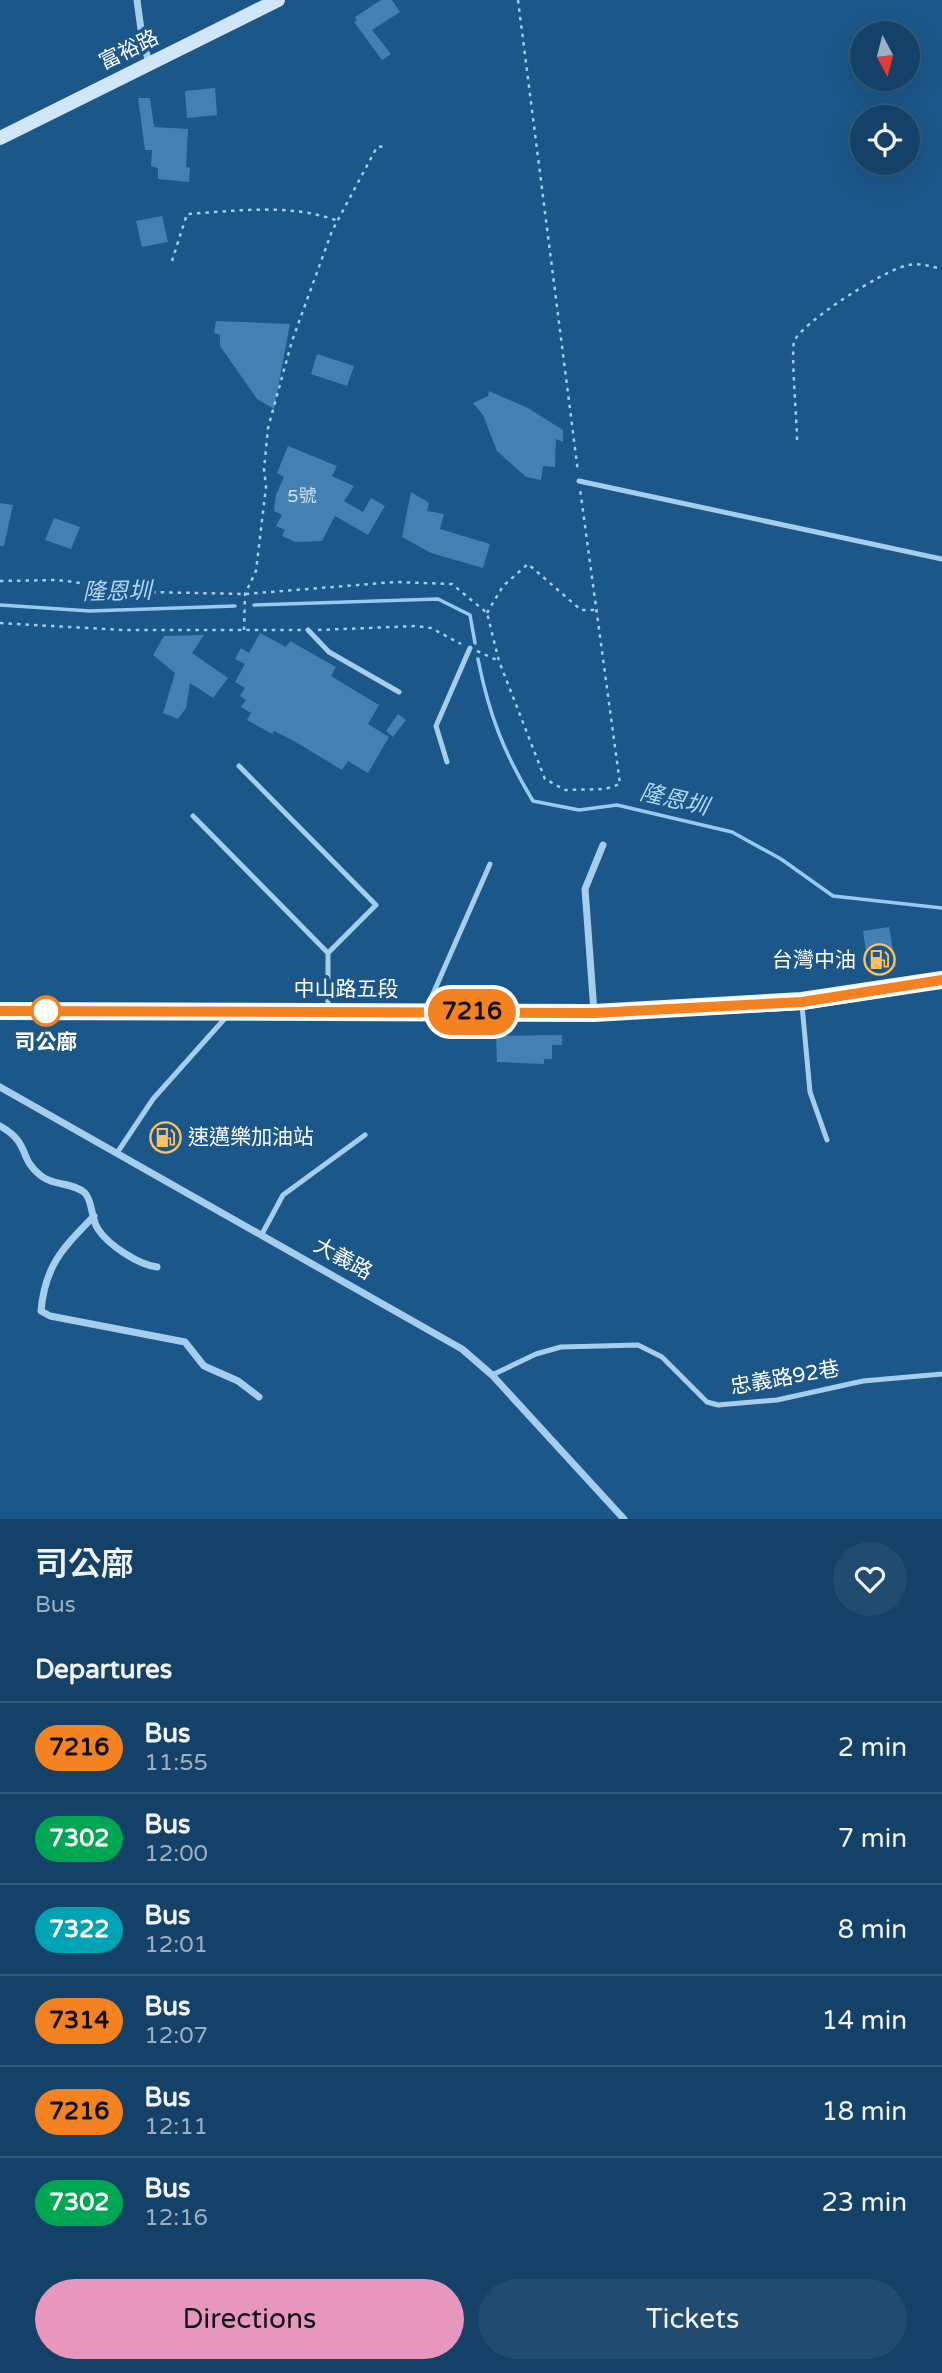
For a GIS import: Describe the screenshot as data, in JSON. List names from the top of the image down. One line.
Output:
{"streets":{"main road":["中山路五段"],"street":["富裕路","大義路"],"lane":["忠義路92巷"]},"crossings":[["大義路","忠義路92巷"]],"water":["隆恩圳"],"places":{"fuel station":["台灣中油","速邁樂加油站"],"other":["司公廍"]},"lines":["bus line 7216"],"house_numbers":["5號"],"north":"bottom","page":{"on_map":"7216","heading":[["司公廍","Bus"],"Departures"],"list":[{"mark":"7216","name":"Bus","note":"11:55","value":"2 min"},{"mark":"7302","name":"Bus","note":"12:00","value":"7 min"},{"mark":"7322","name":"Bus","note":"12:01","value":"8 min"},{"mark":"7314","name":"Bus","note":"12:07","value":"14 min"},{"mark":"7216","name":"Bus","note":"12:11","value":"18 min"},{"mark":"7302","name":"Bus","note":"12:16","value":"23 min"}],"buttons":["Directions","Tickets"]}}
